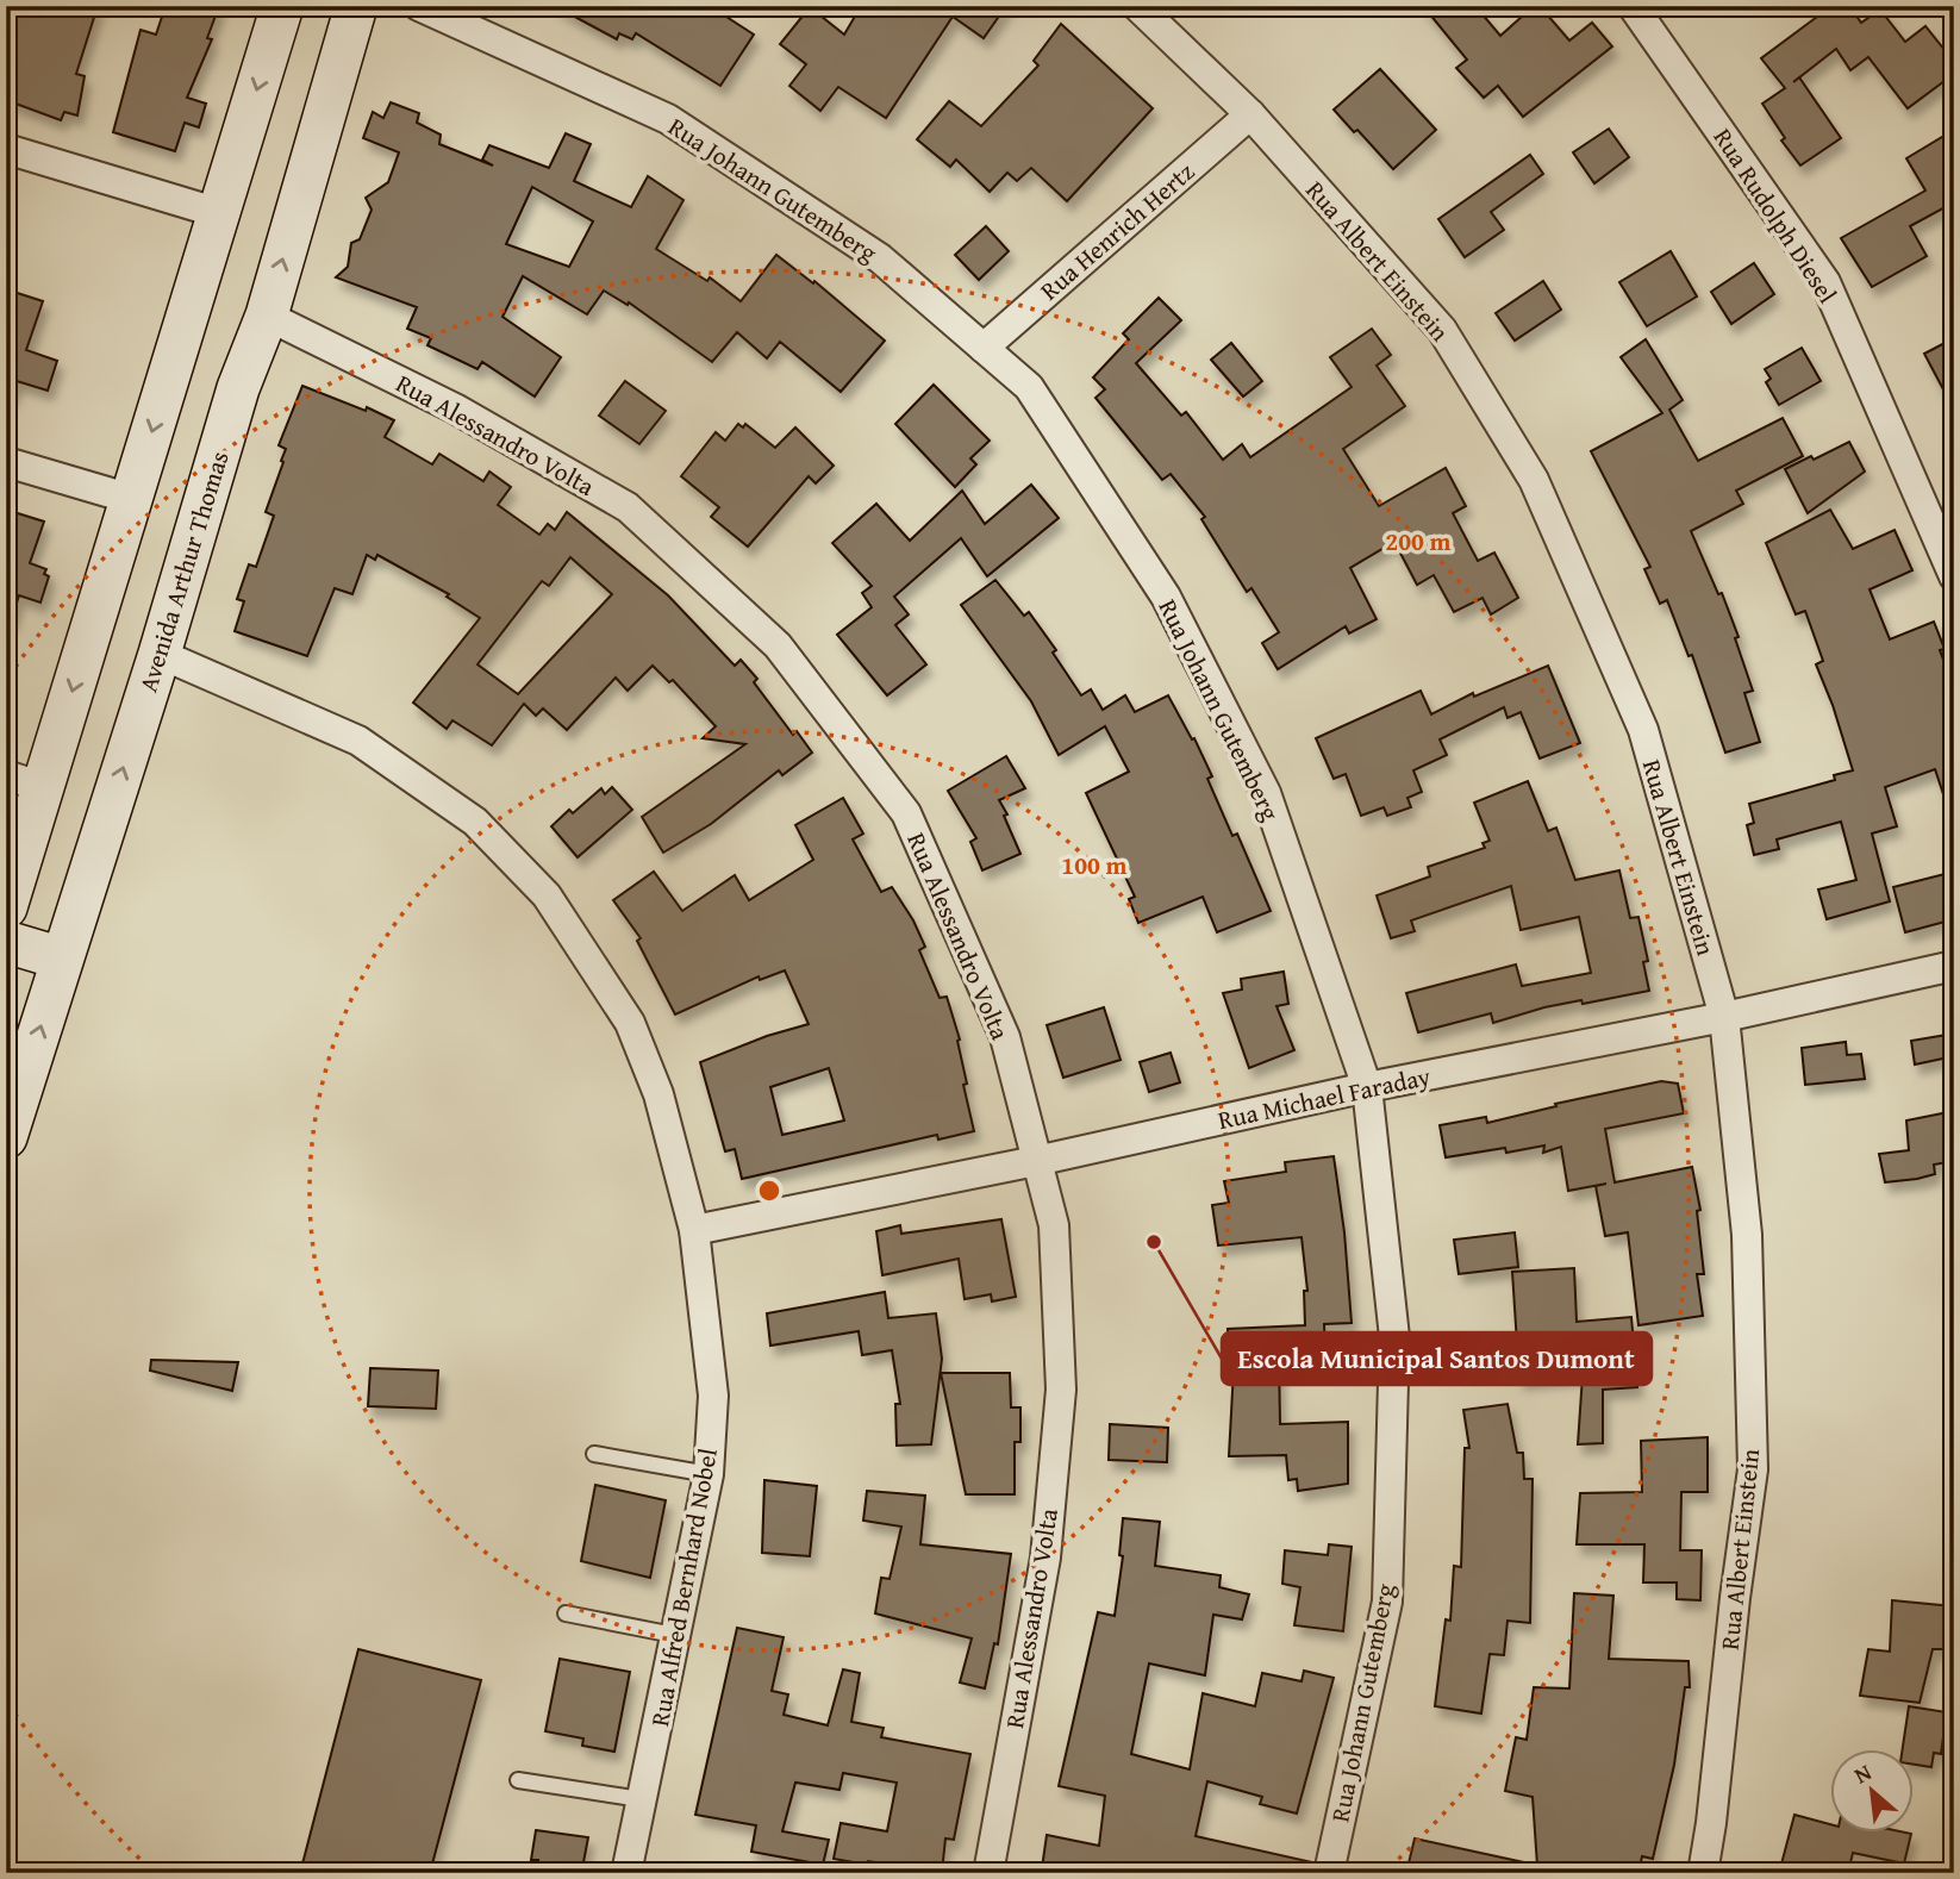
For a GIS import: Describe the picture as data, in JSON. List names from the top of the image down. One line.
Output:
{"streets":{"main road":["Avenida Arthur Thomas"],"street":["Rua Johann Gutemberg","Rua Rudolph Diesel","Rua Henrich Hertz","Rua Albert Einstein","Rua Alessandro Volta","Rua Michael Faraday","Rua Alfred Bernhard Nobel"]},"crossings":[["Rua Johann Gutemberg","Rua Henrich Hertz"],["Rua Johann Gutemberg","Rua Michael Faraday"],["Rua Henrich Hertz","Rua Albert Einstein"],["Rua Albert Einstein","Rua Michael Faraday"],["Rua Alessandro Volta","Avenida Arthur Thomas"],["Rua Alessandro Volta","Rua Michael Faraday"],["Avenida Arthur Thomas","Rua Alfred Bernhard Nobel"],["Rua Michael Faraday","Rua Alfred Bernhard Nobel"]],"places":["Escola Municipal Santos Dumont"],"north":"top left","rings":["200 m","100 m"]}
